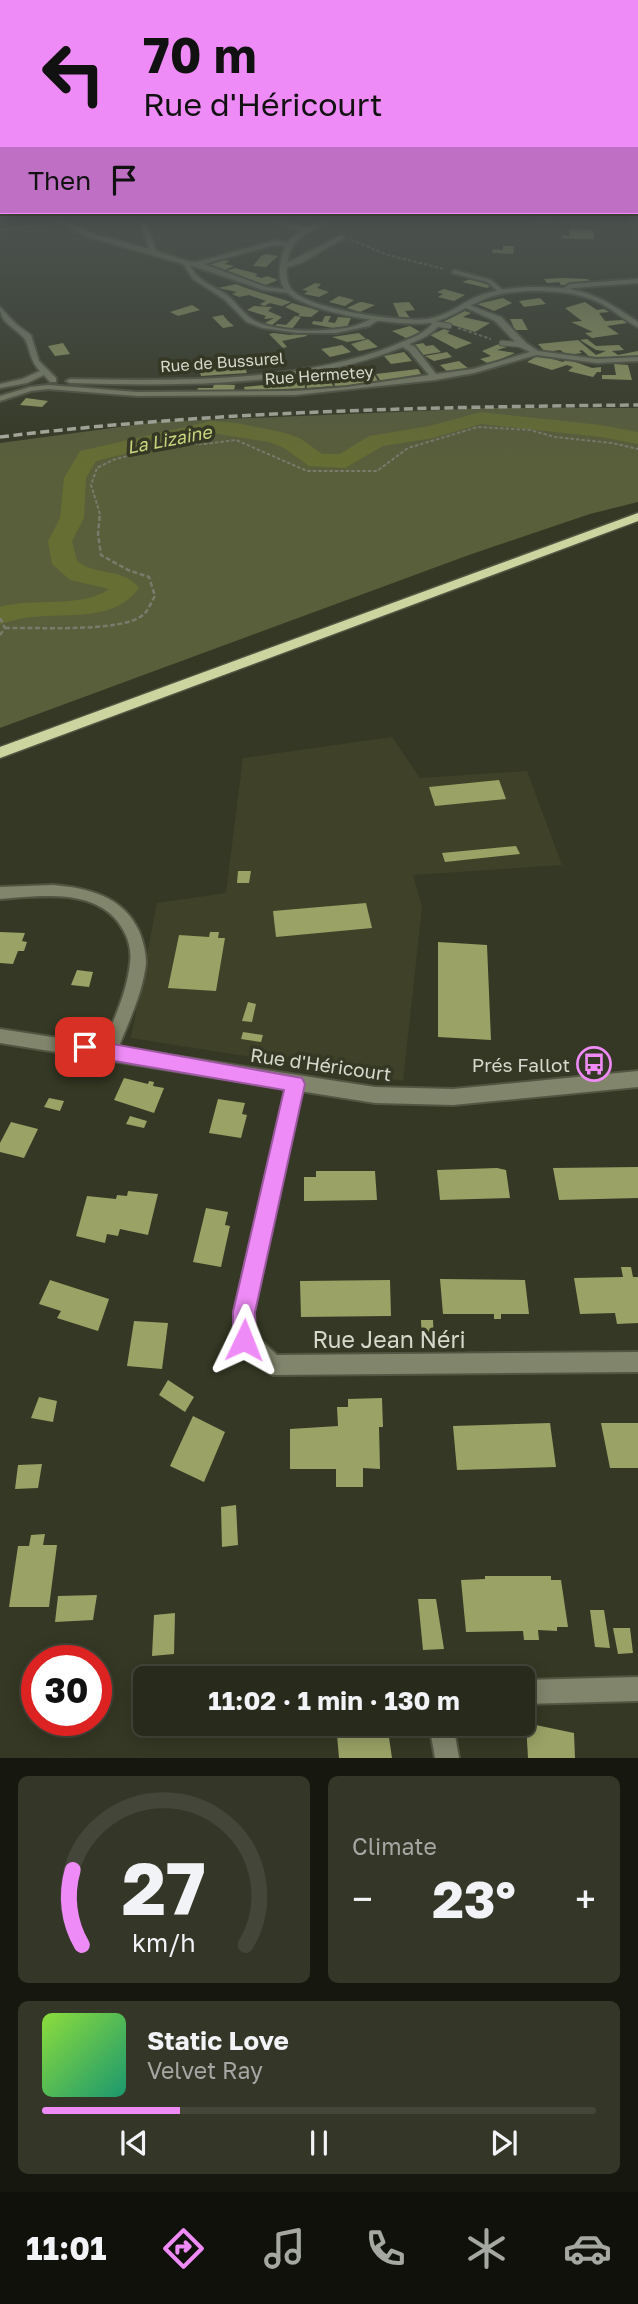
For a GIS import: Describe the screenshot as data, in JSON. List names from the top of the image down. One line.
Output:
{"streets":{"street":["Rue de Bussurel","Rue Hermetey","Rue d'Héricourt","Rue Jean Néri"]},"crossings":[["Rue d'Héricourt","Rue Jean Néri"]],"water":["La Lizaine"],"places":{"bus stop":["Prés Fallot"]},"page":{"turn":["70 m","Rue d'Héricourt"],"then":"Then","limit":"30","trip":"11:02 · 1 min · 130 m","tile":"Climate","heat":["−","23°","+"],"song":["Static Love","Velvet Ray"],"tabs":"11:01","gauge":["27","km/h"]}}
